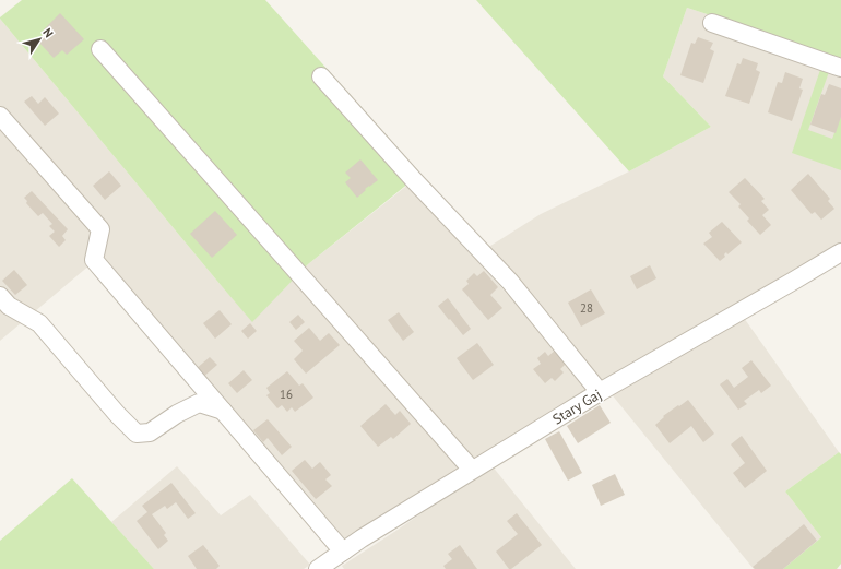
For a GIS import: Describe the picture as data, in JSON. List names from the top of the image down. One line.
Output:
{"streets":{"street":["Stary Gaj"]},"house_numbers":["28","16"],"north":"top right"}
